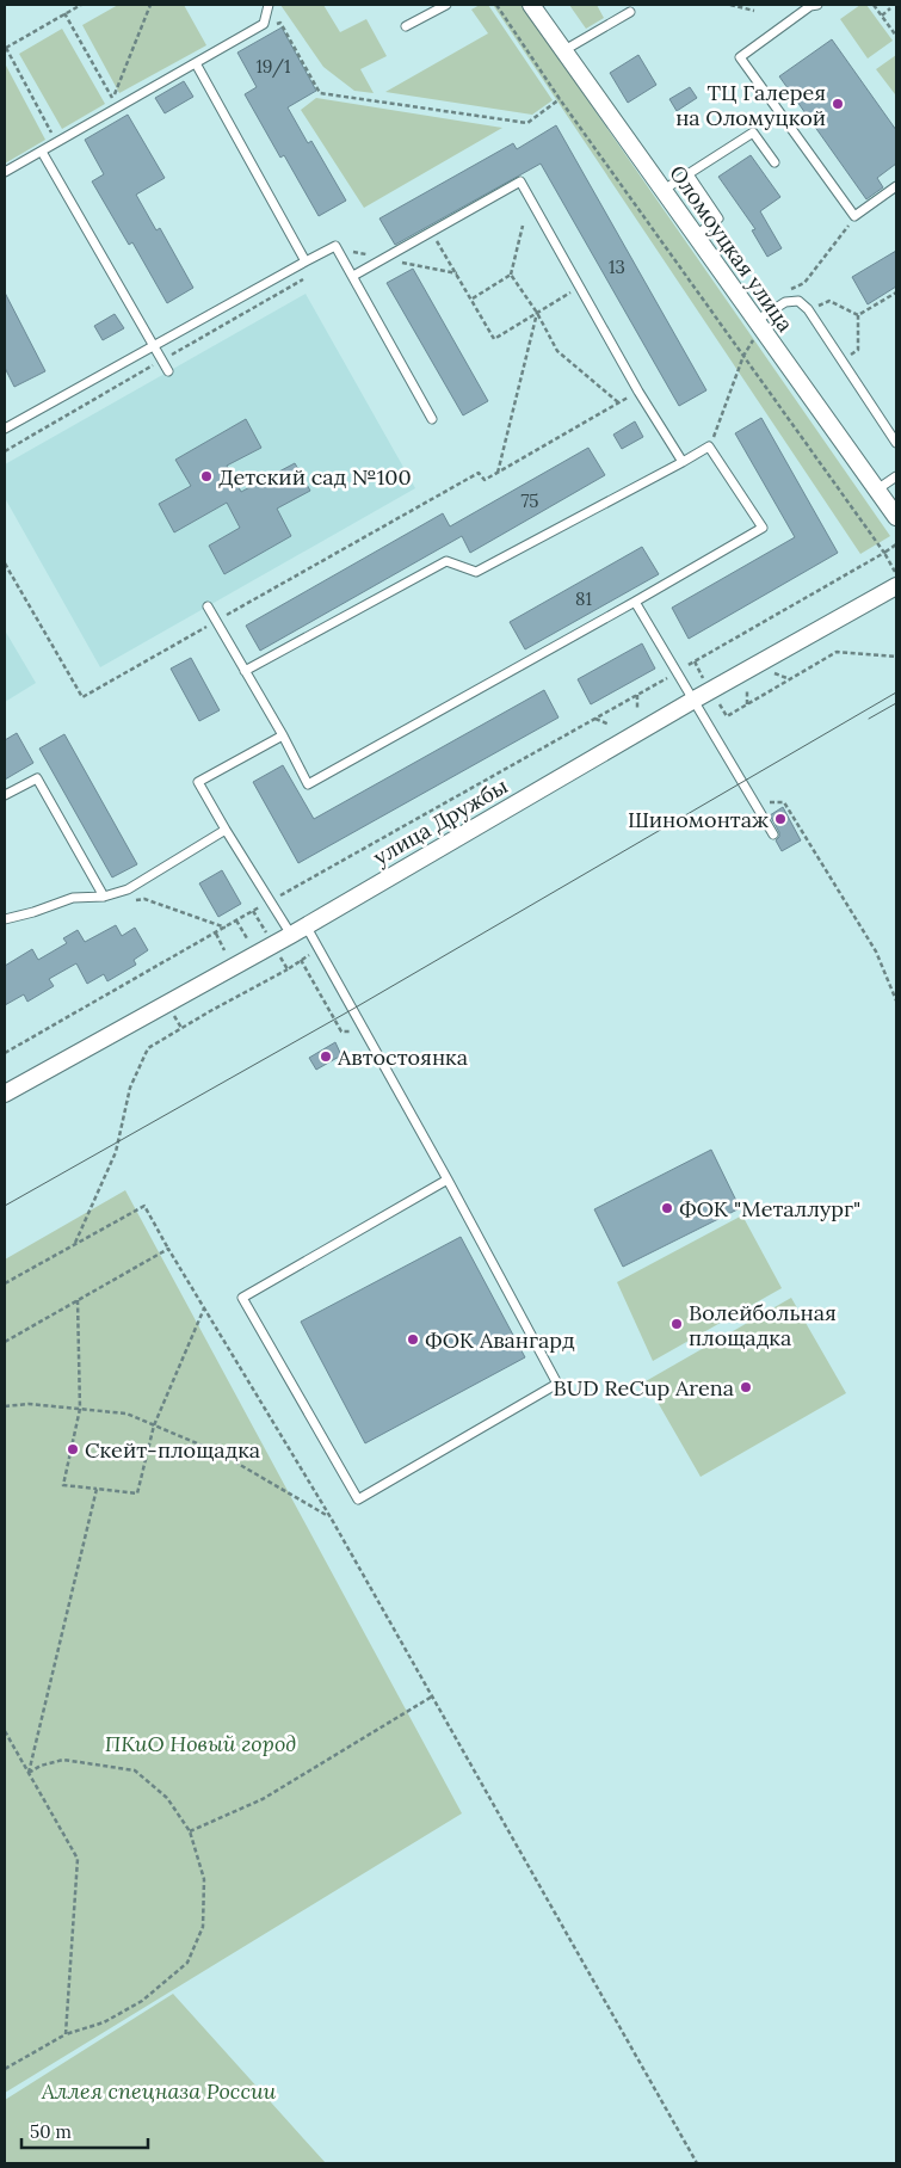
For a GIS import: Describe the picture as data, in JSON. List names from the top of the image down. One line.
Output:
{"streets":{"street":["Оломоуцкая улица","улица Дружбы"]},"parks":["ПКиО Новый город","Аллея спецназа России"],"places":["ТЦ Галерея на Оломуцкой","Детский сад №100","Шиномонтаж","Автостоянка","ФОК \"Металлург\"","Волейбольная площадка","ФОК Авангард","BUD ReCup Arena","Скейт-площадка"],"house_numbers":["19/1","13","75","81"],"scale_bar":"50 m"}
